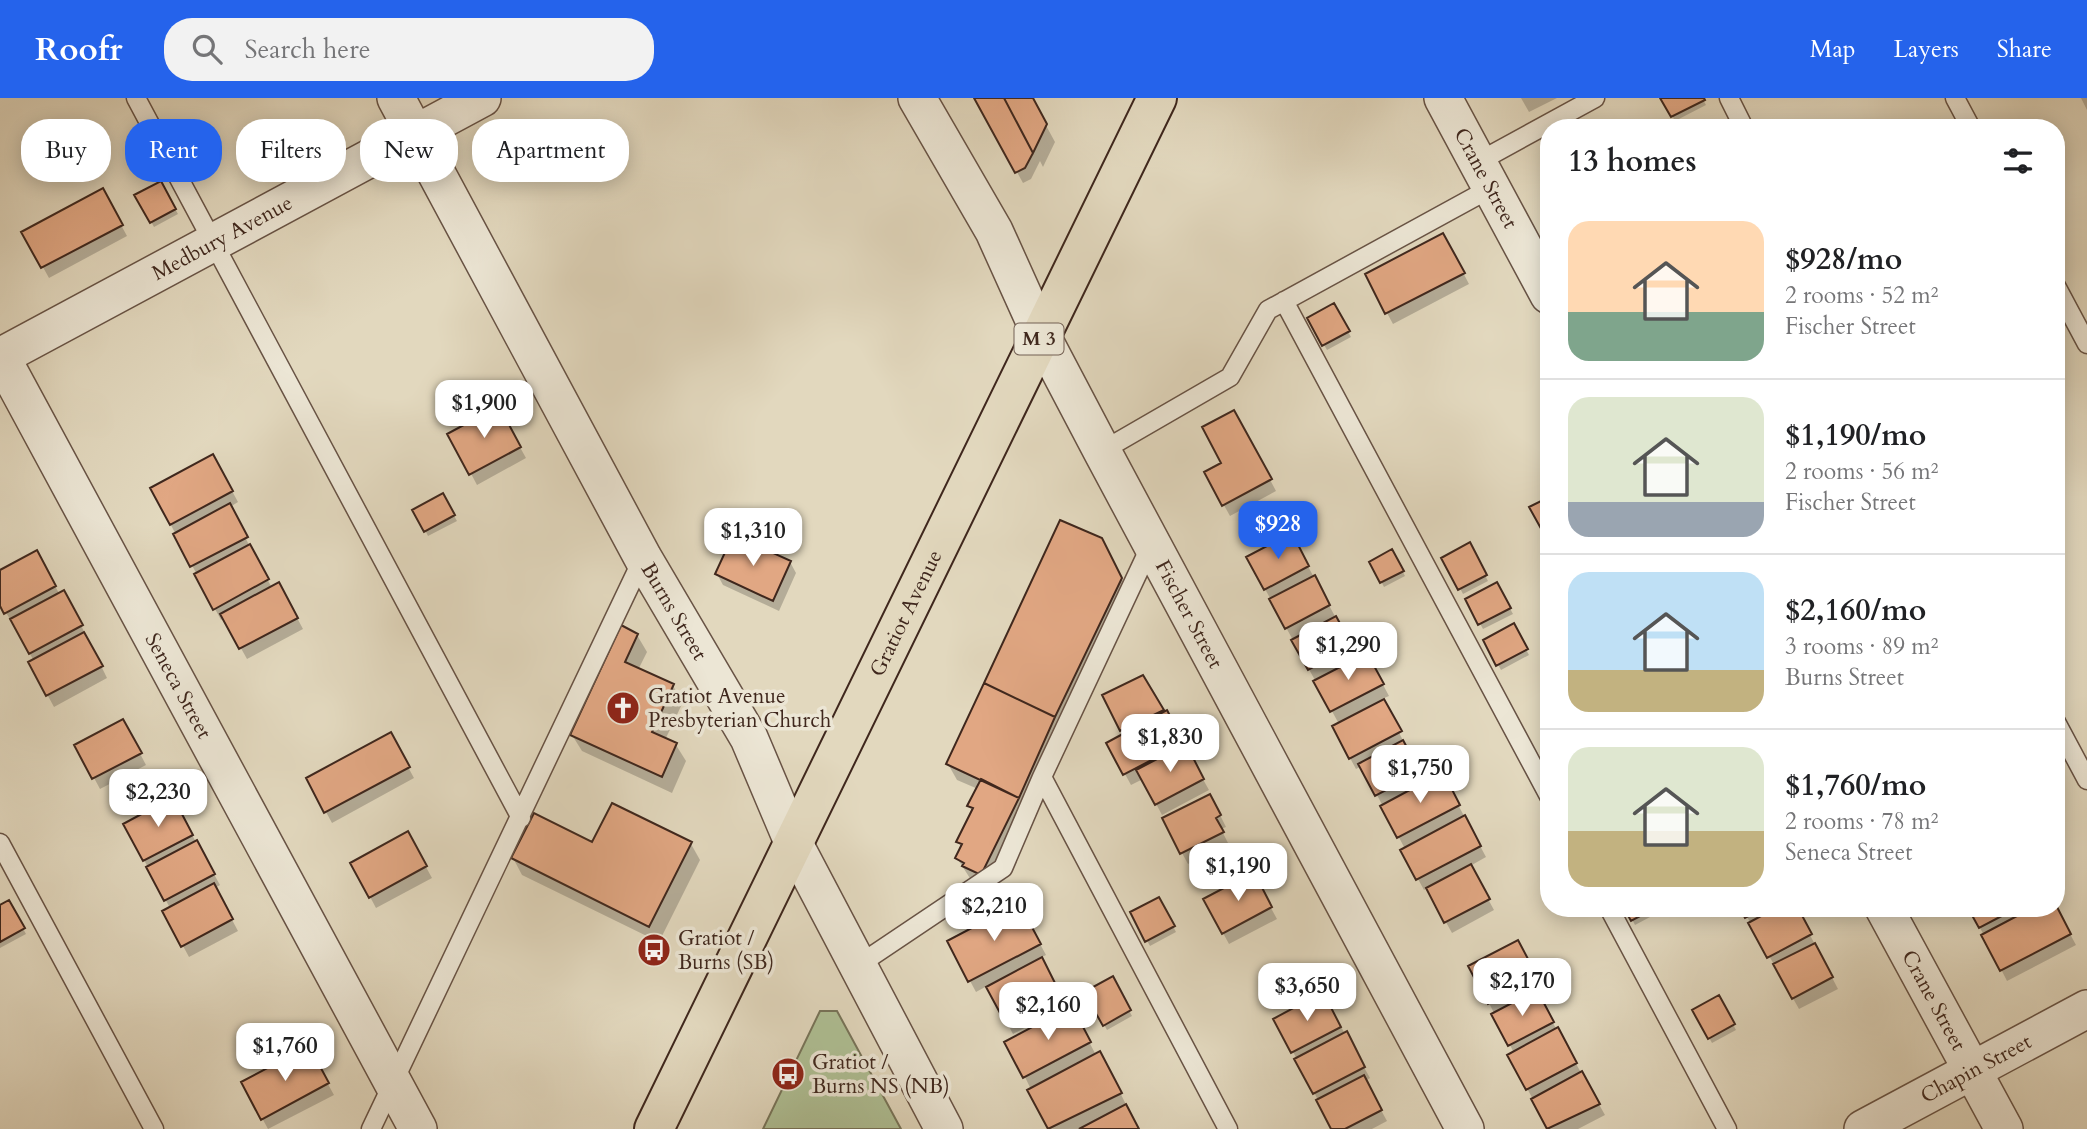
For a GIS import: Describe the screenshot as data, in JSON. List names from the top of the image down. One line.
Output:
{"streets":{"main road":["M 3","Gratiot Avenue"],"street":["Crane Street","Medbury Avenue","Burns Street","Fischer Street","Seneca Street","Chapin Street"]},"crossings":[["Crane Street","Chapin Street"],["Medbury Avenue","Seneca Street"],["Burns Street","Gratiot Avenue"],["Gratiot Avenue","Fischer Street"]],"places":{"church":["Gratiot Avenue Presbyterian Church"],"bus stop":["Gratiot / Burns (SB)","Gratiot / Burns NS (NB)"]},"page":{"header":"Roofr","search":"Search here","nav":["Map","Layers","Share"],"chip":["Buy","Rent","Filters","New","Apartment"],"heading":"13 homes","list":[{"name":"$928/mo","note":"2 rooms · 52 m² · Fischer Street"},{"name":"$1,190/mo","note":"2 rooms · 56 m² · Fischer Street"},{"name":"$2,160/mo","note":"3 rooms · 89 m² · Burns Street"},{"name":"$1,760/mo","note":"2 rooms · 78 m² · Seneca Street"}],"price":["$1,900","$928","$1,310","$1,290","$1,830","$1,750","$2,230","$1,190","$2,210","$2,170","$3,650","$2,160","$1,760"]}}
